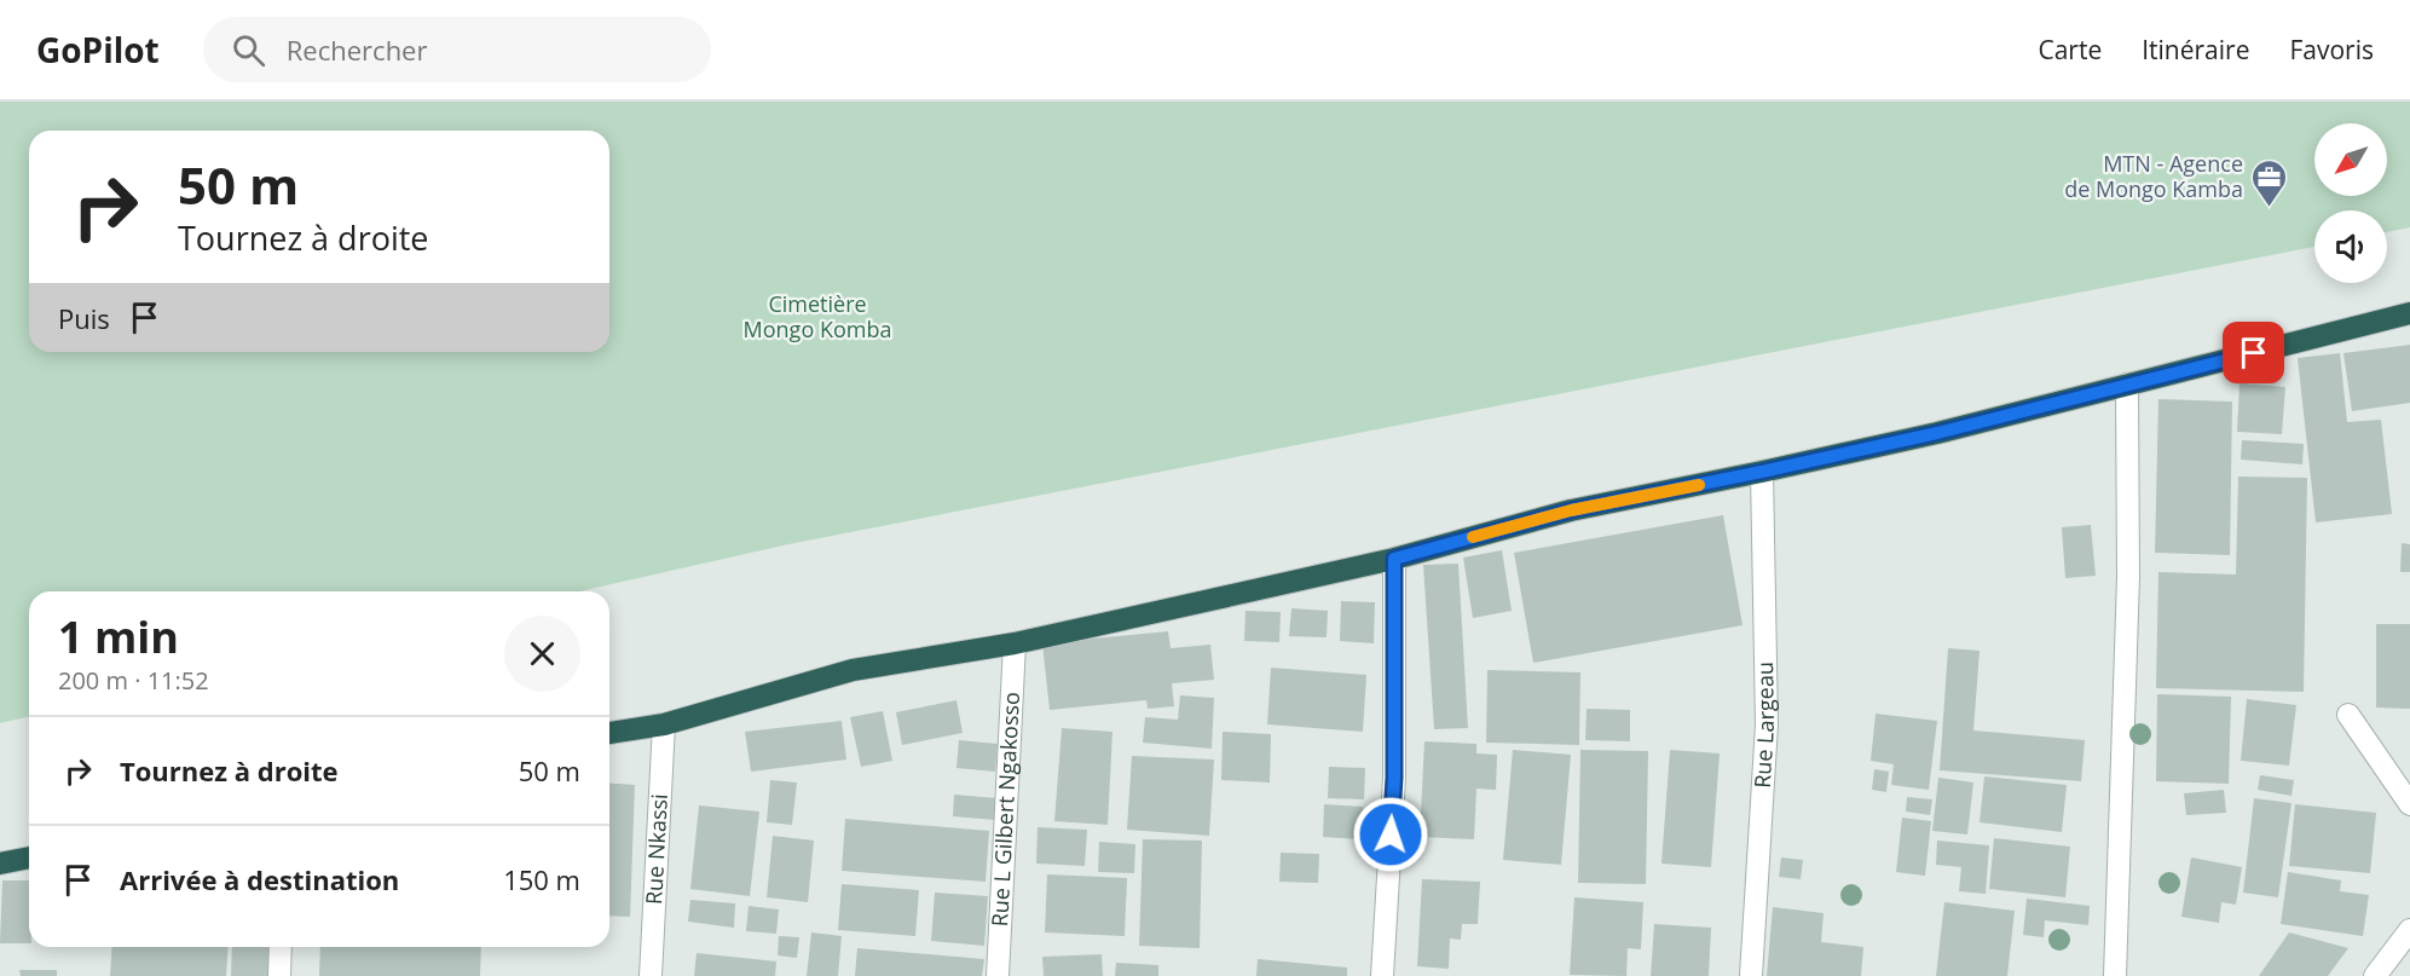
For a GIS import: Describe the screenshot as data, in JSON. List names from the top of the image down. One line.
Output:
{"streets":{"street":["Rue Largeau","Rue L Gilbert Ngakosso","Rue Nkassi"]},"parks":["Cimetière Mongo Komba"],"places":{"office":["MTN - Agence de Mongo Kamba"]},"north":"bottom left","page":{"header":"GoPilot","search":"Rechercher","nav":["Carte","Itinéraire","Favoris"],"turn":["50 m","Tournez à droite"],"then":"Puis","heading":["1 min","200 m · 11:52"],"list":[{"name":"Tournez à droite","value":"50 m"},{"name":"Arrivée à destination","value":"150 m"}]}}
